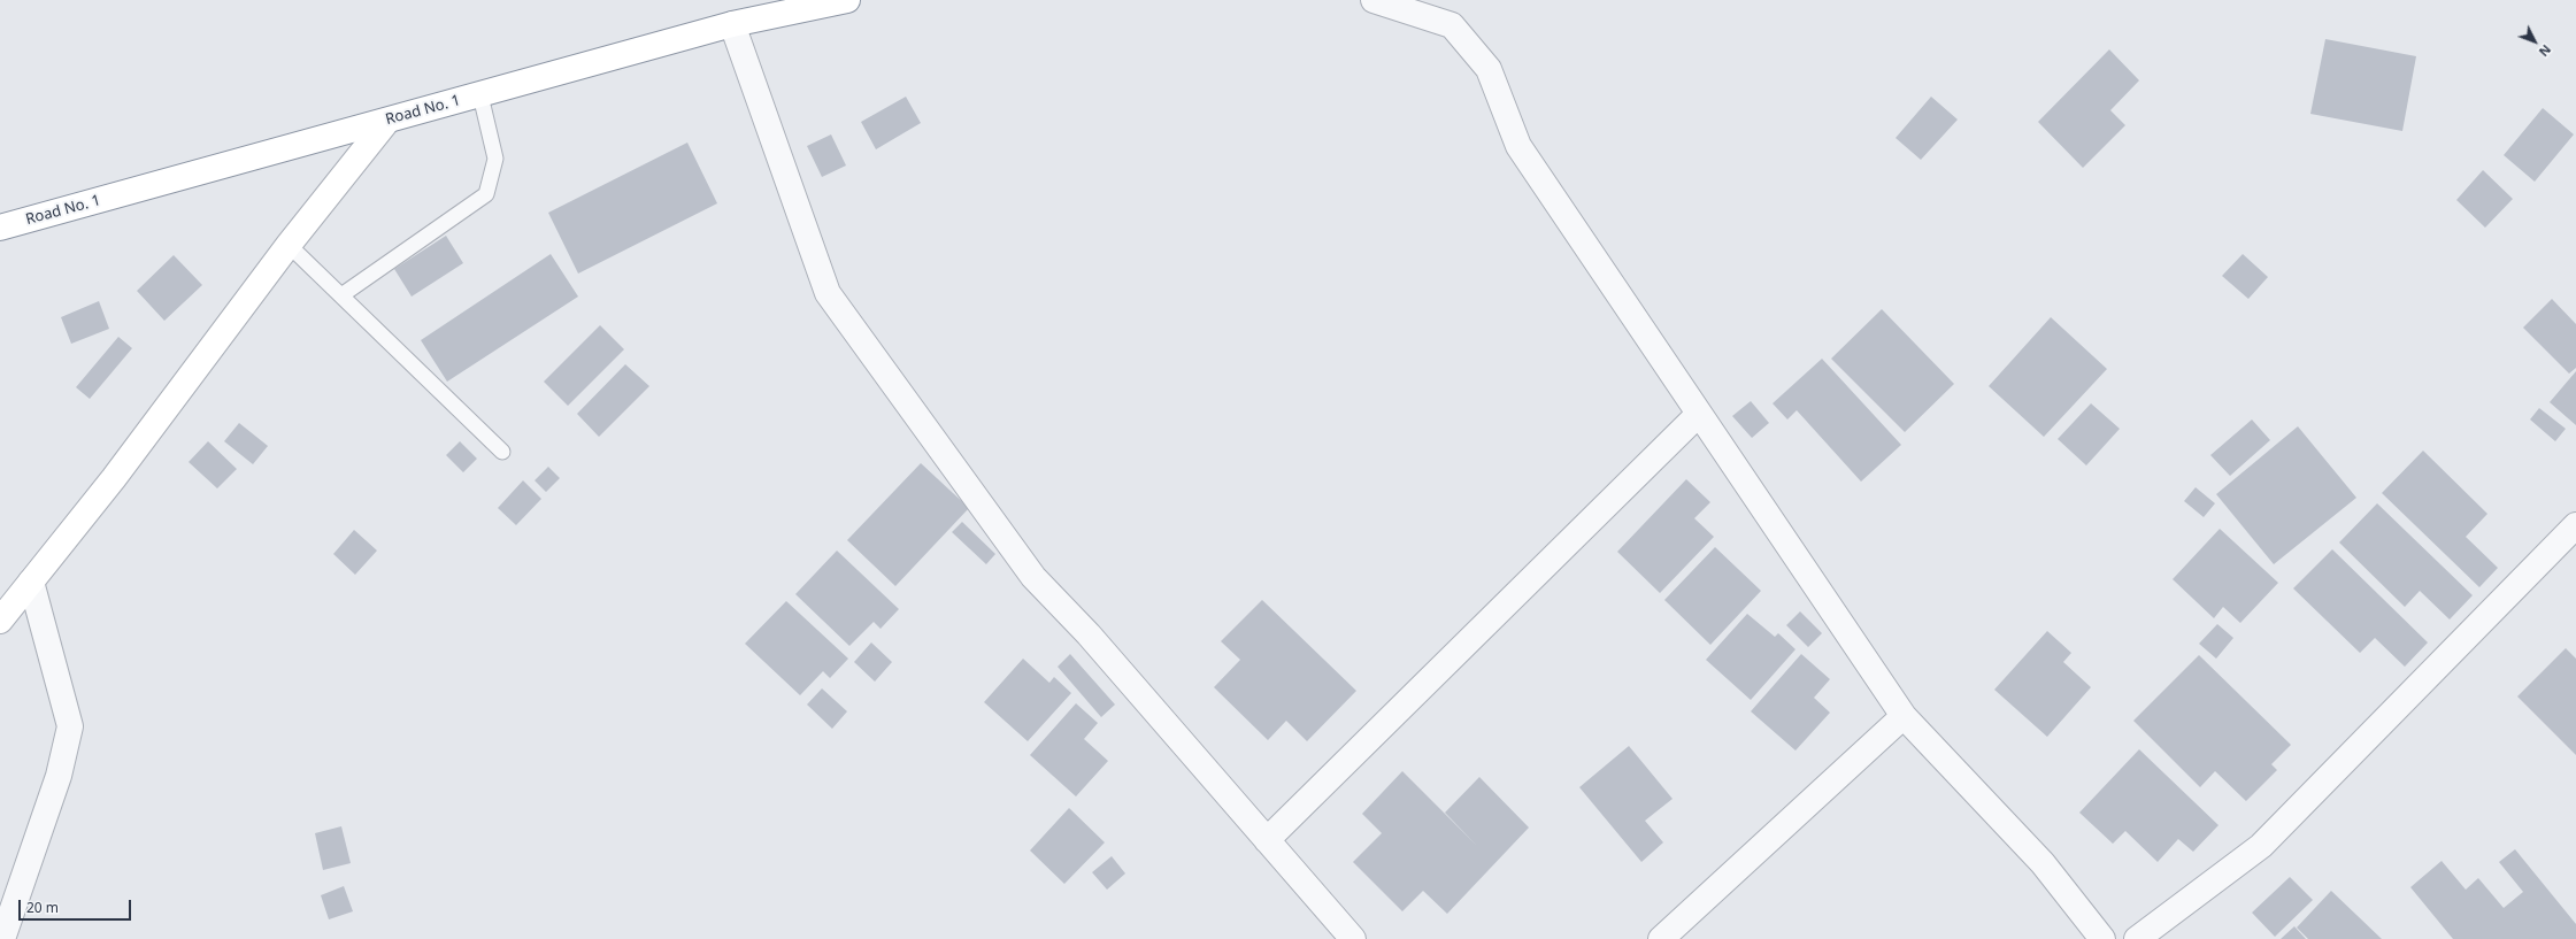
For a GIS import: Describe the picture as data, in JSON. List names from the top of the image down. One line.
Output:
{"streets":{"main road":["Road No. 1"]},"scale_bar":"20 m","north":"bottom right"}
